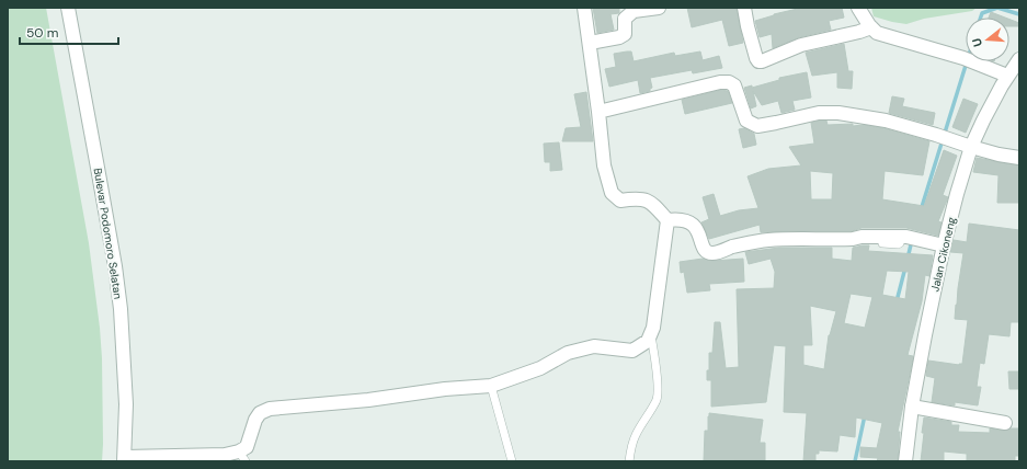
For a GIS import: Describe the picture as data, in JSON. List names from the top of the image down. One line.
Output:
{"streets":{"street":["Bulevar Podomoro Selatan","Jalan Cikoneng"]},"scale_bar":"50 m","north":"left"}
